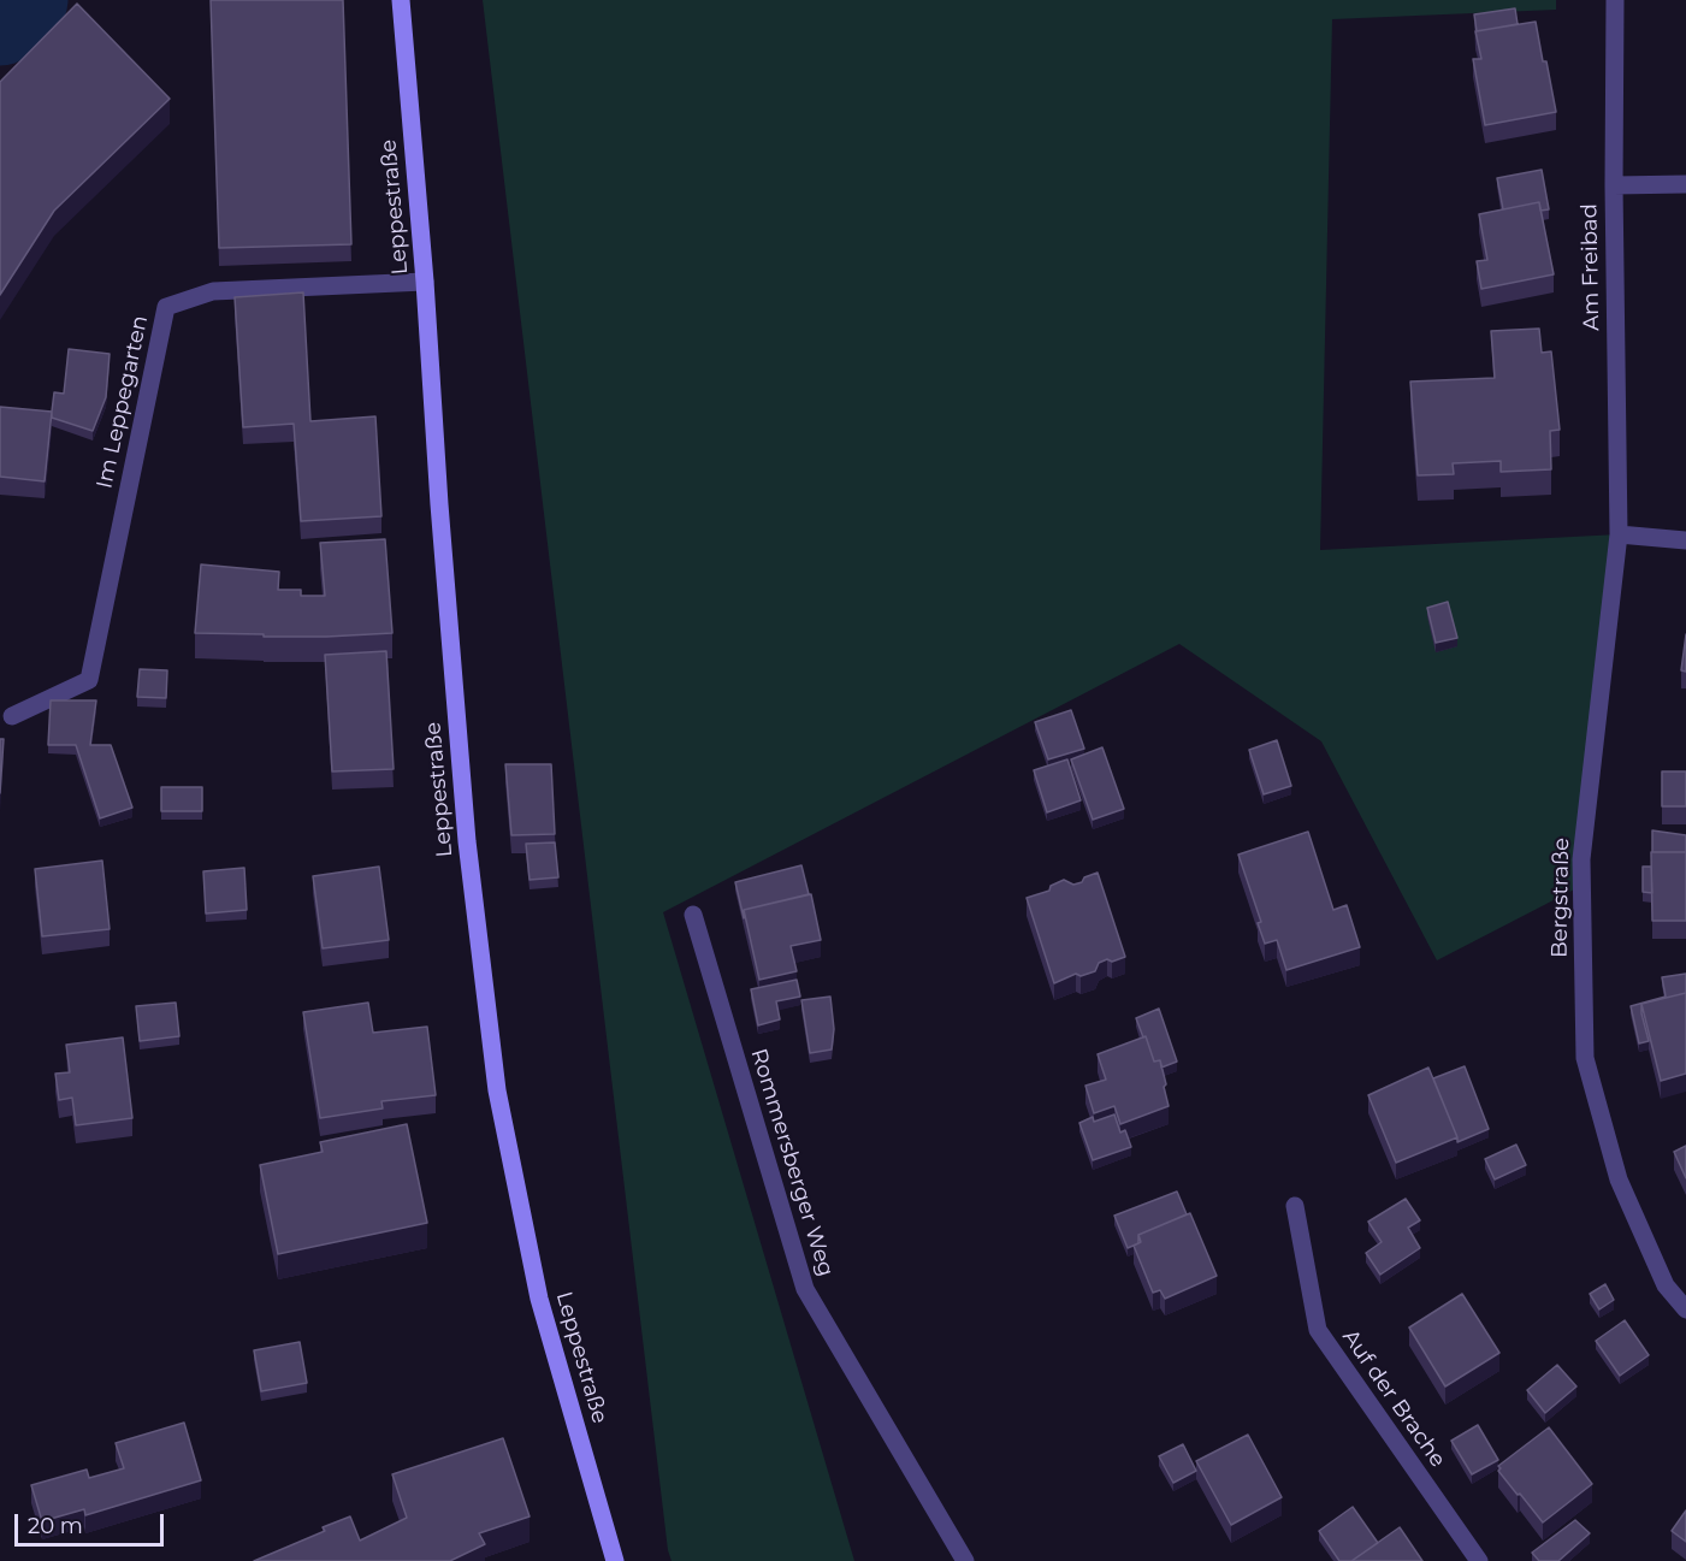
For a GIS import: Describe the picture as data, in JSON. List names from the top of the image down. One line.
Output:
{"streets":{"main road":["Leppestraße"],"street":["Am Freibad","Im Leppegarten","Bergstraße","Rommersberger Weg","Auf der Brache"]},"crossings":[["Leppestraße","Im Leppegarten"],["Am Freibad","Bergstraße"]],"scale_bar":"20 m"}
